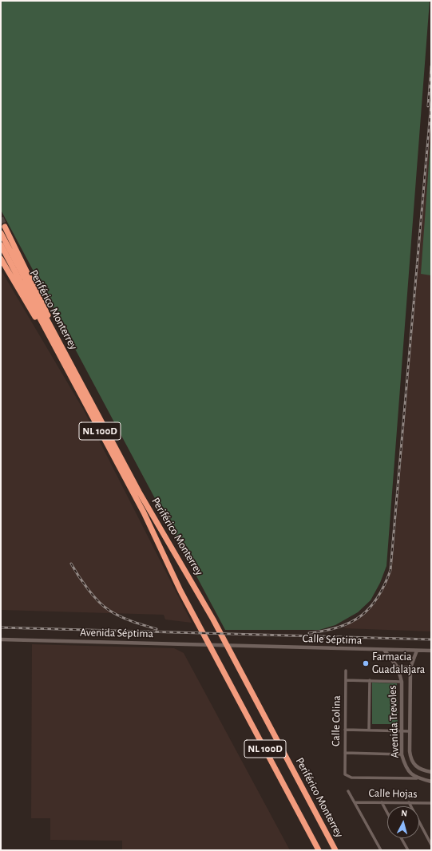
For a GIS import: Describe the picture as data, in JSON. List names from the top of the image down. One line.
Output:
{"streets":{"highway":["Periférico Monterrey","NL 100D"],"street":["Avenida Séptima","Calle Séptima","Calle Colina","Avenida Trevoles","Calle Hojas"]},"crossings":[["Periférico Monterrey","Avenida Séptima"],["Periférico Monterrey","Calle Séptima"],["Avenida Séptima","Calle Séptima"],["Calle Séptima","Avenida Trevoles"],["Calle Colina","Avenida Trevoles"]],"places":["Farmacia Guadalajara"],"north":"top"}
